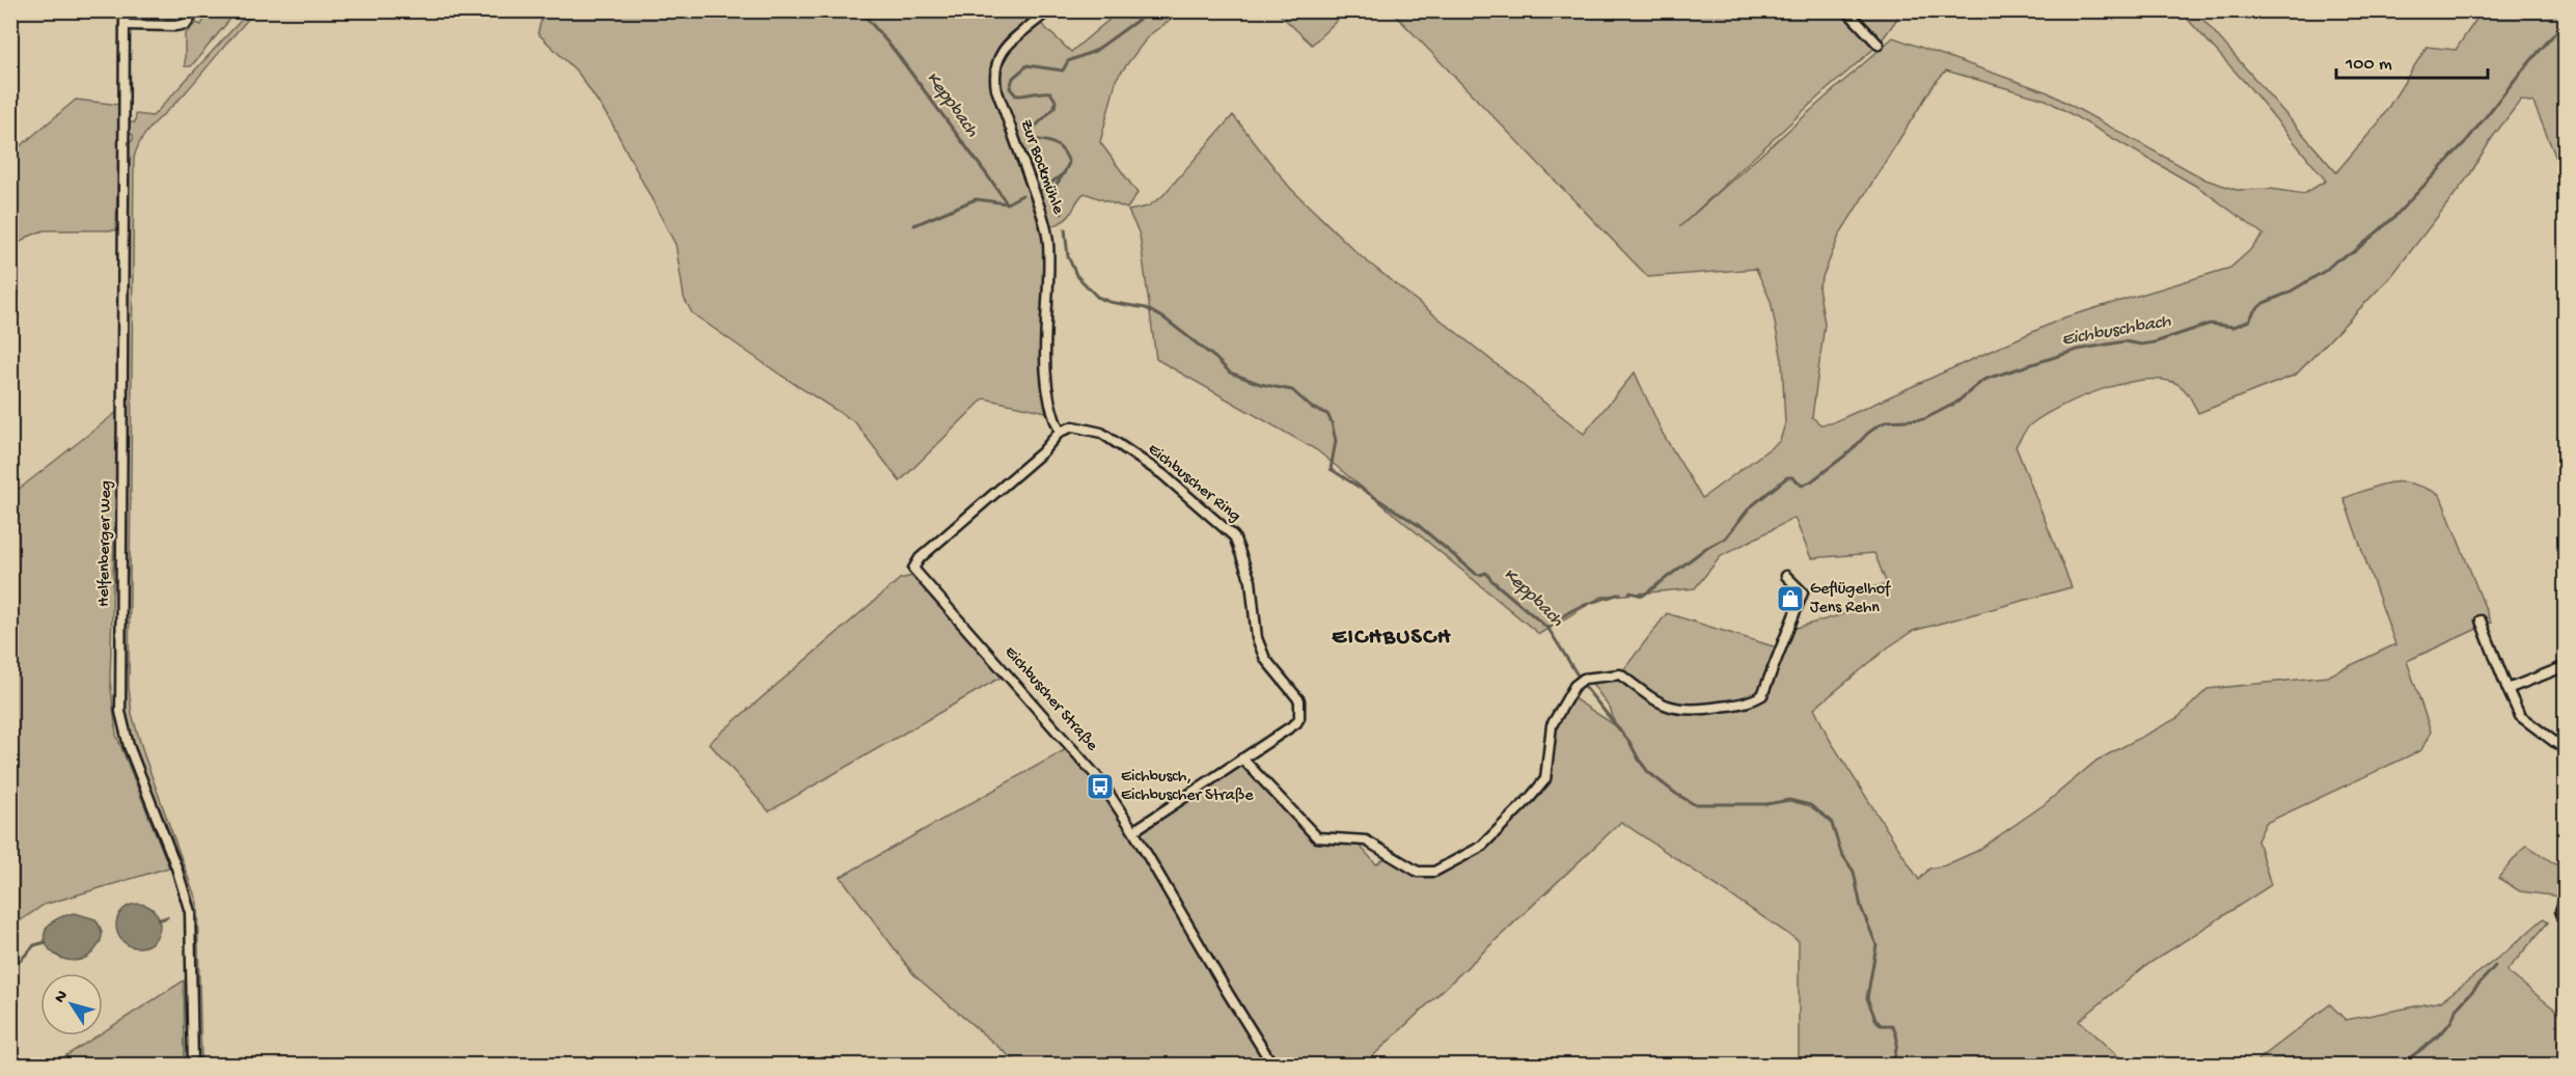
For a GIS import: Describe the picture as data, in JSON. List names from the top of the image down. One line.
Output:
{"streets":{"street":["Zur Bockmühle","Eichbuscher Ring","Helfenberger Weg","Eichbuscher Straße"]},"crossings":[["Zur Bockmühle","Eichbuscher Ring"],["Zur Bockmühle","Eichbuscher Straße"],["Eichbuscher Ring","Eichbuscher Straße"]],"districts":["EICHBUSCH"],"water":["Keppbach","Eichbuschbach"],"places":{"shop":["Geflügelhof Jens Rehn"],"bus stop":["Eichbusch, Eichbuscher Straße"]},"scale_bar":"100 m","north":"top left"}
